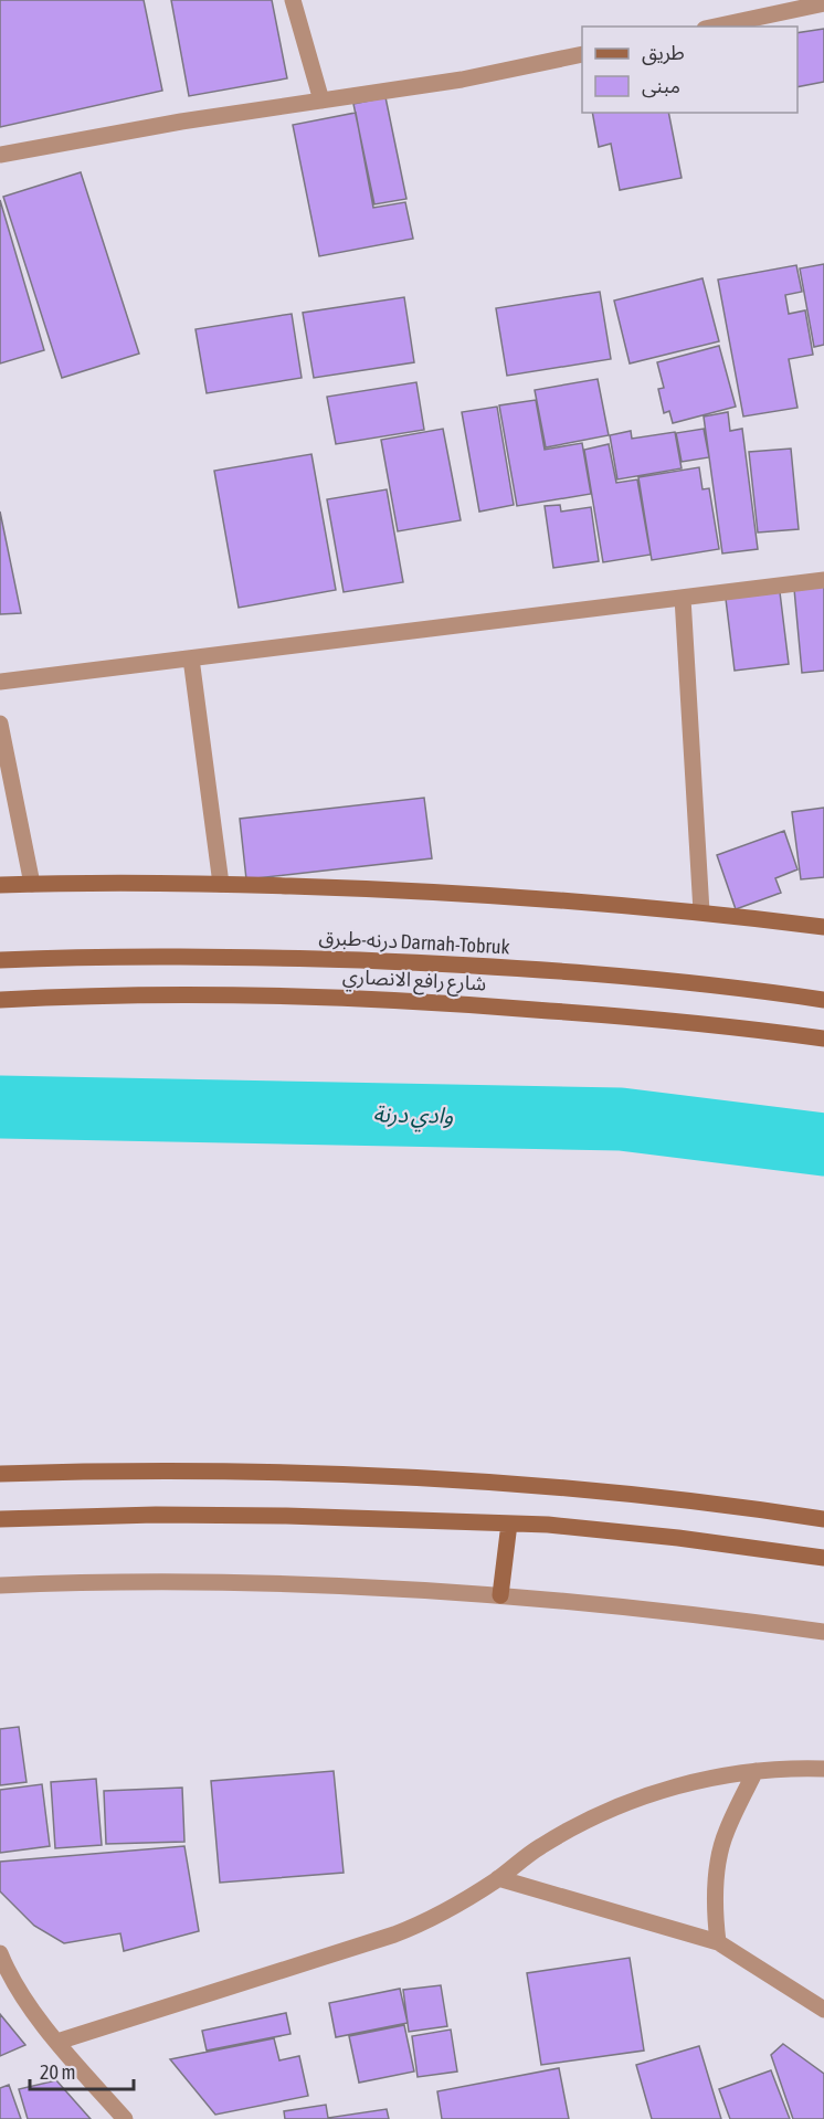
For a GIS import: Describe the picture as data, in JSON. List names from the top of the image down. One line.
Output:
{"streets":{"street":["درنه-طبرق Darnah-Tobruk","شارع رافع الانصاري"]},"water":["وادي درنة"],"legend":["طريق","مبنى"],"scale_bar":"20 m"}
